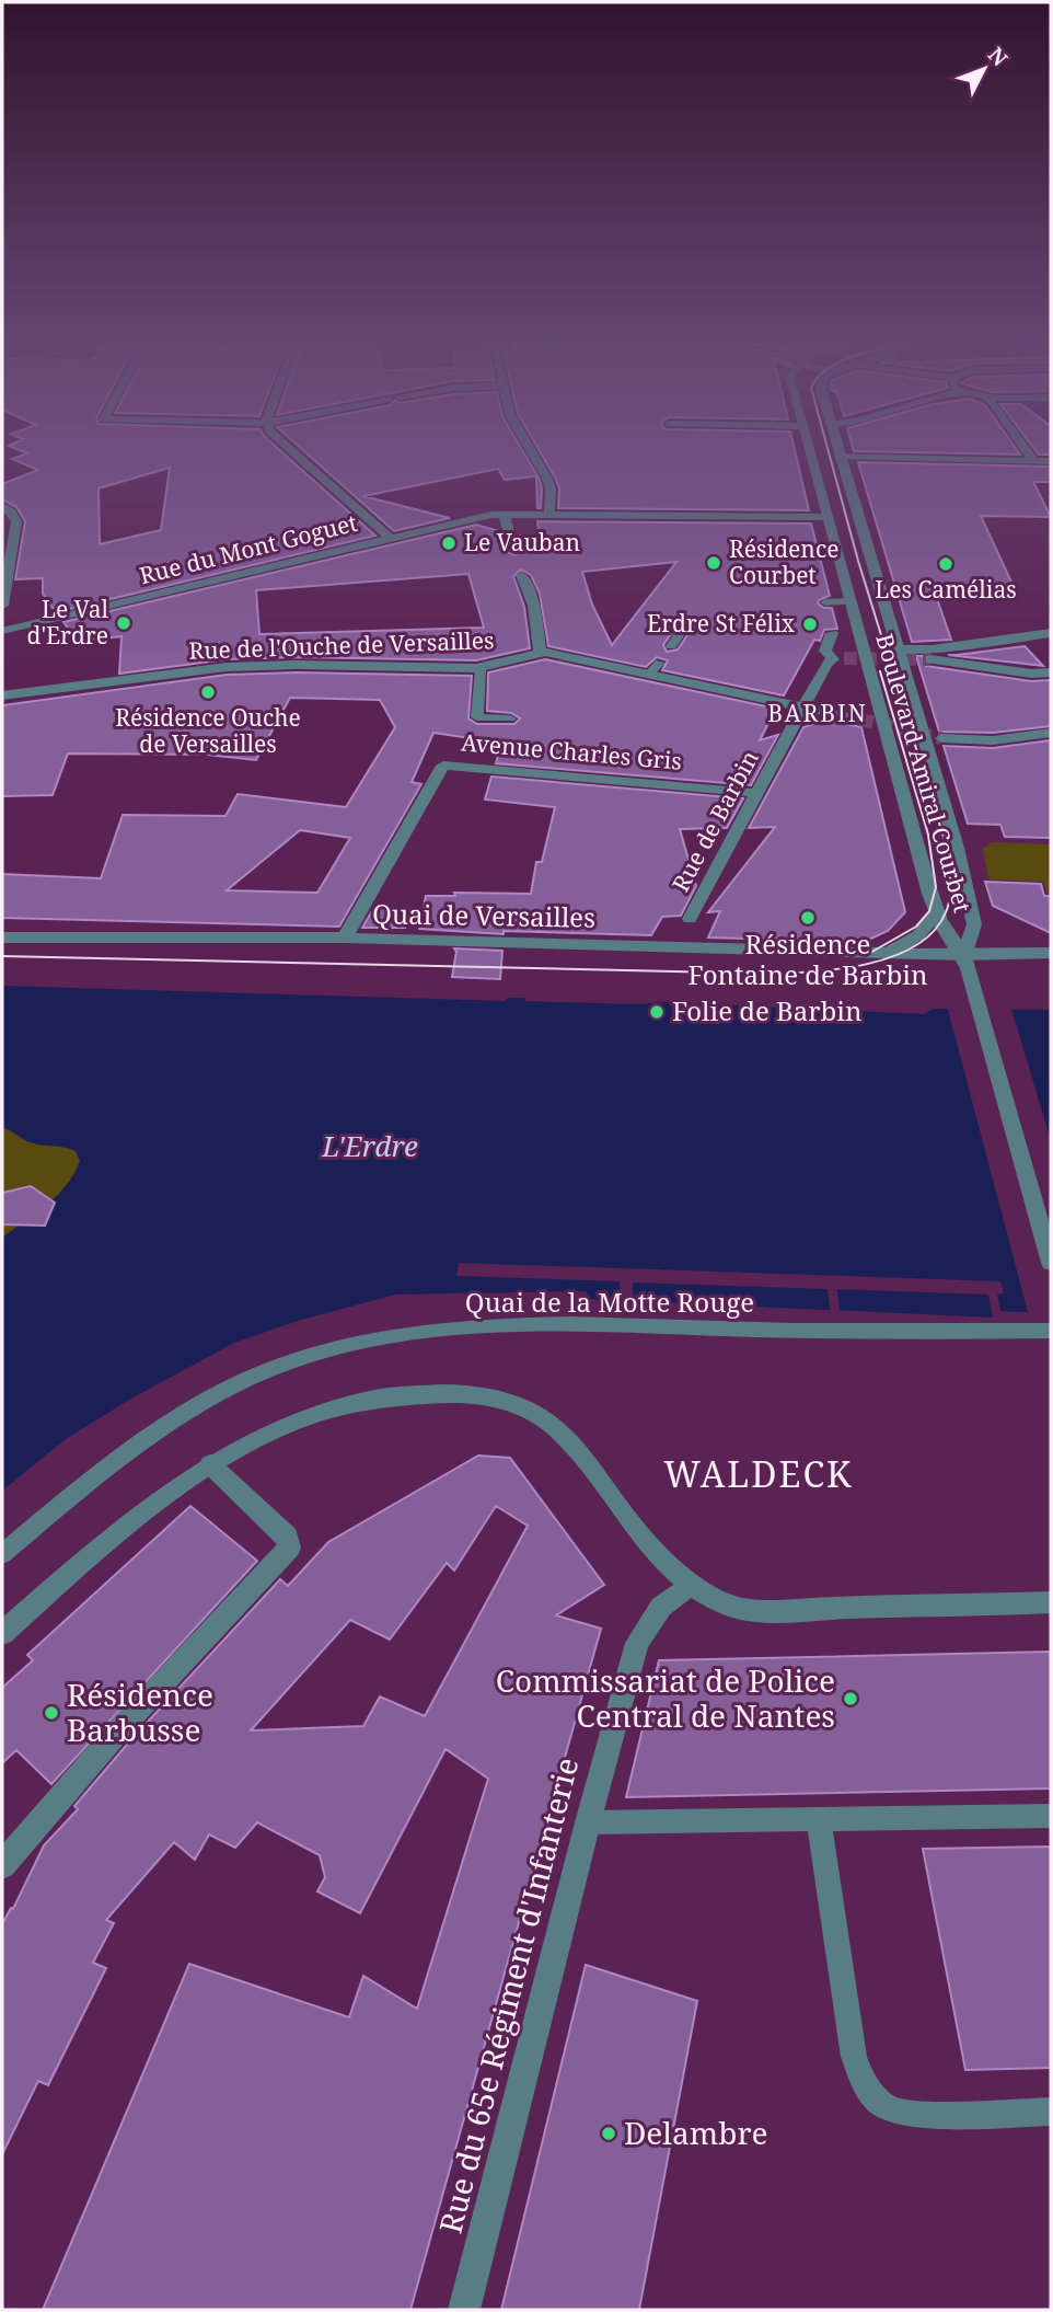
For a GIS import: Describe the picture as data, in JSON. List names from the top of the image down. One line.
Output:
{"streets":{"street":["Rue du Mont Goguet","Rue de l'Ouche de Versailles","Avenue Charles Gris","Boulevard Amiral Courbet","Rue de Barbin","Quai de Versailles","Rue du 65e Régiment d'Infanterie"],"lane":["Quai de la Motte Rouge"]},"crossings":[["Rue du Mont Goguet","Boulevard Amiral Courbet"],["Rue de l'Ouche de Versailles","Rue de Barbin"],["Avenue Charles Gris","Rue de Barbin"],["Avenue Charles Gris","Quai de Versailles"],["Boulevard Amiral Courbet","Quai de Versailles"]],"districts":["BARBIN","WALDECK"],"water":["L'Erdre"],"places":["Le Vauban","Résidence Courbet","Les Camélias","Le Val d'Erdre","Erdre St Félix","Résidence Ouche de Versailles","Résidence Fontaine de Barbin","Folie de Barbin","Commissariat de Police Central de Nantes","Résidence Barbusse","Delambre"],"north":"top right"}
